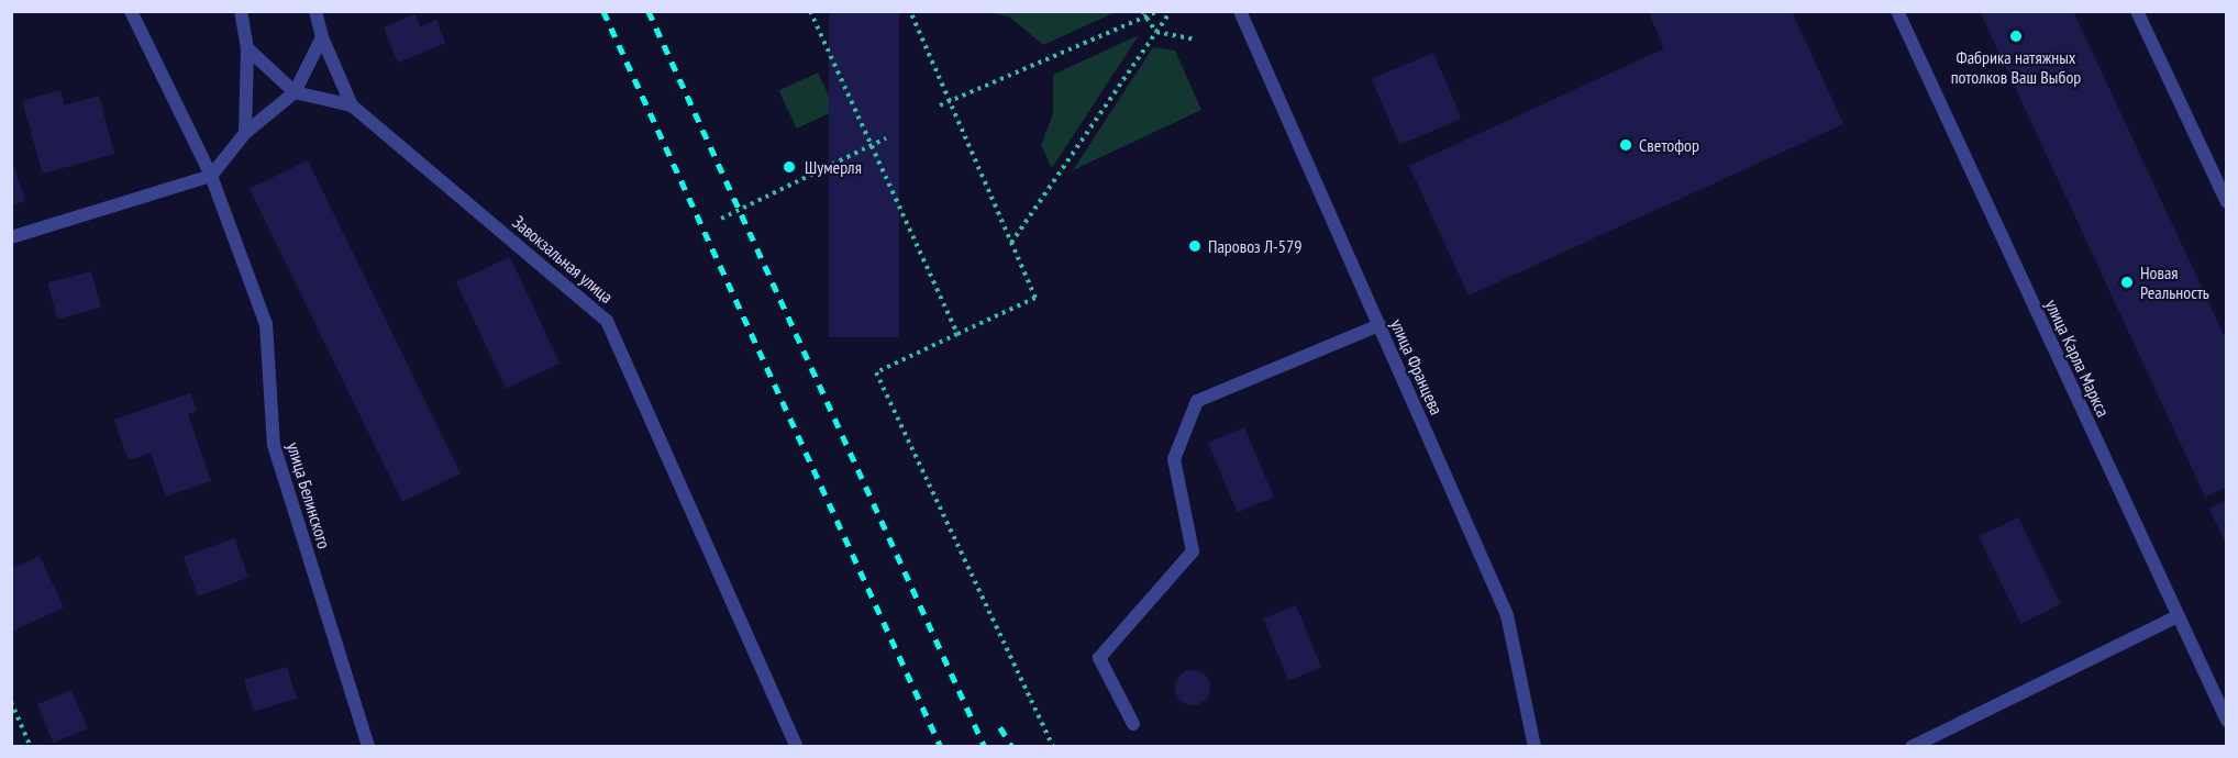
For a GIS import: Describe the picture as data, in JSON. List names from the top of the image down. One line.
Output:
{"streets":{"street":["Завокзальная улица","улица Карла Маркса","улица Францева","улица Белинского"]},"places":["Фабрика натяжных потолков Ваш Выбор","Светофор","Шумерля","Паровоз Л-579","Новая Реальность"]}
